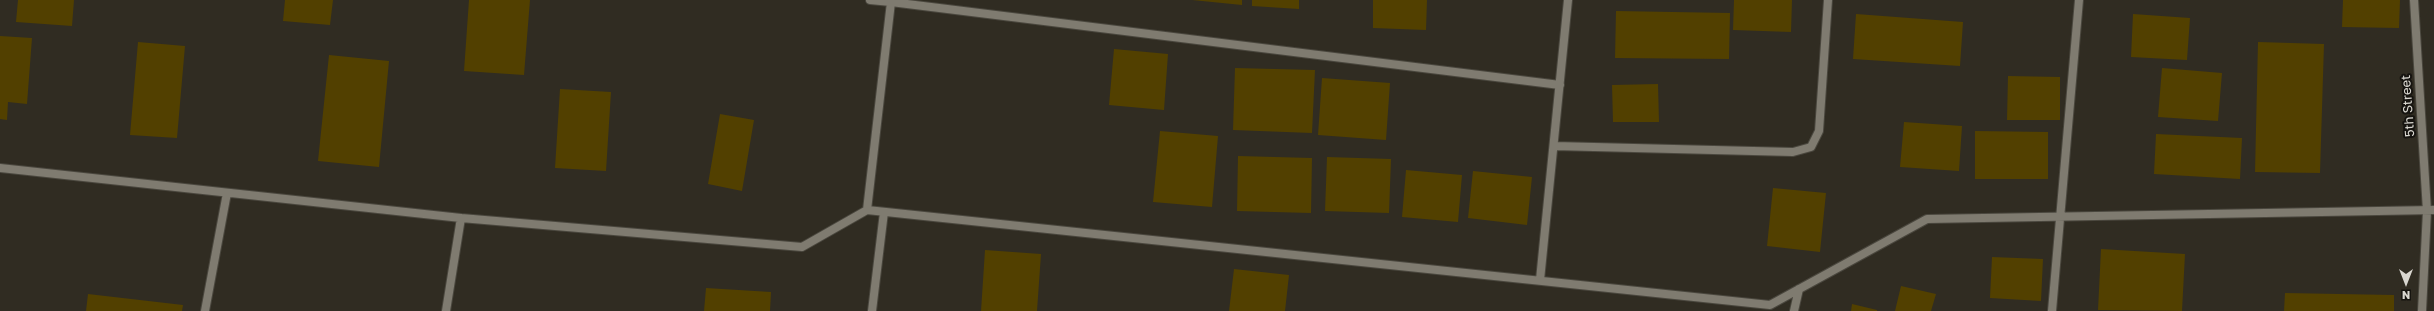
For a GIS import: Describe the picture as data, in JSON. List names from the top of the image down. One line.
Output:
{"streets":{"street":["5th Street"]},"north":"bottom"}
